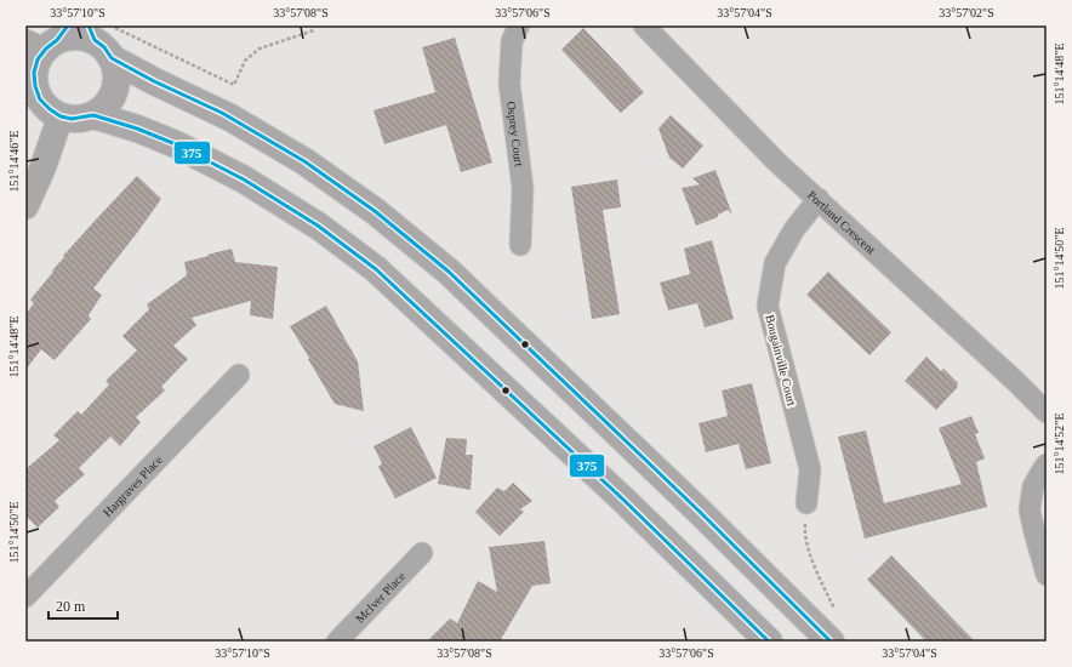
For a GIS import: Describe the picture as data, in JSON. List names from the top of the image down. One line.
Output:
{"streets":{"street":["Osprey Court","Portland Crescent","Bougainville Court","Hargraves Place","McIver Place"]},"crossings":[["Portland Crescent","Bougainville Court"]],"lines":["transit line 375"],"scale_bar":"20 m","coordinates":["33°57'10\"S","33°57'08\"S","33°57'06\"S","33°57'04\"S","33°57'02\"S","151°14'48\"E","151°14'46\"E","151°14'50\"E","151°14'52\"E"]}
